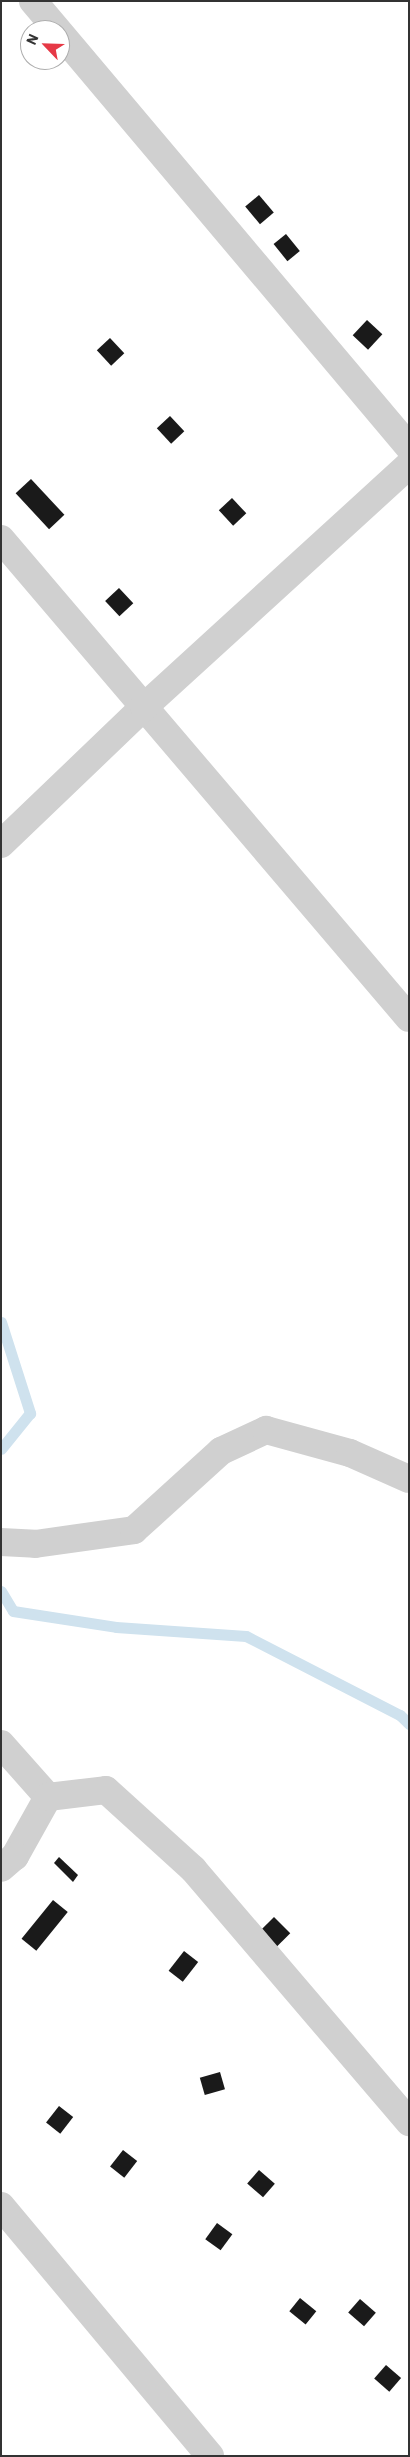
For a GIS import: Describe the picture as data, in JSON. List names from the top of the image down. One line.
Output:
{"north":"top left"}
